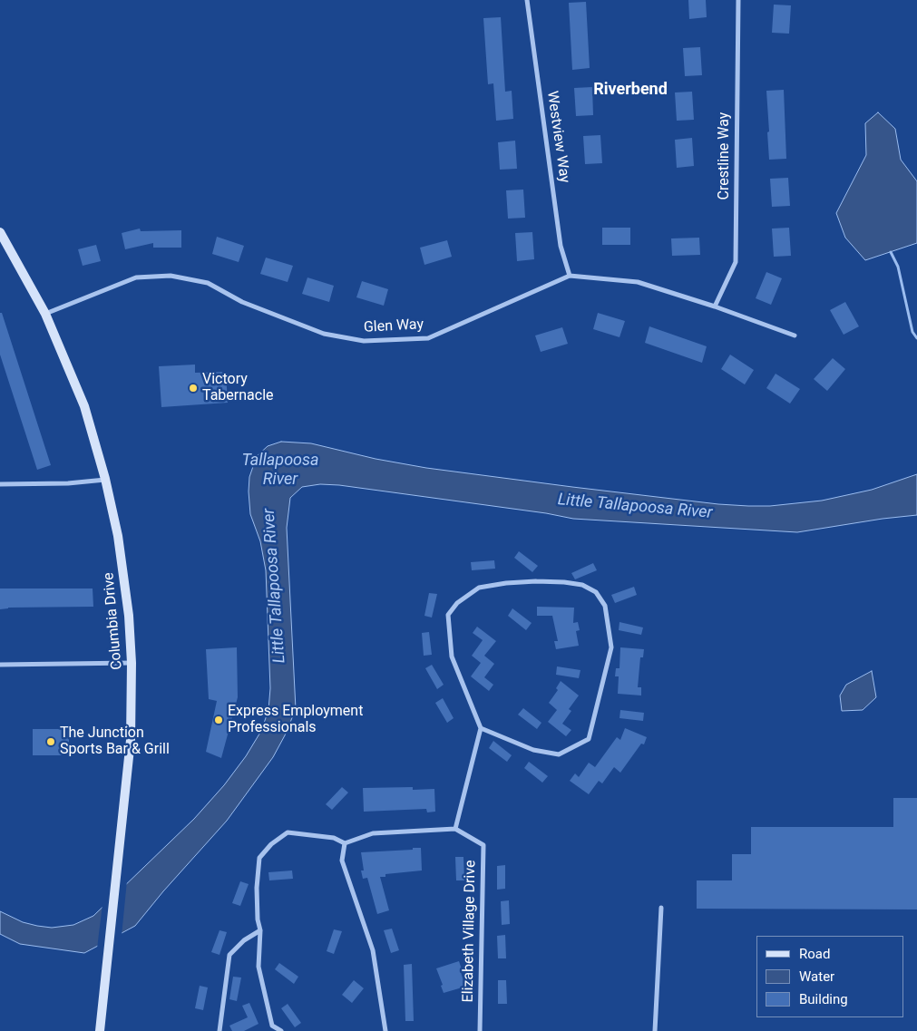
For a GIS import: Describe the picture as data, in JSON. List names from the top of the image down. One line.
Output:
{"streets":{"main road":["Columbia Drive"],"street":["Westview Way","Crestline Way","Glen Way","Elizabeth Village Drive"]},"crossings":[["Westview Way","Glen Way"],["Crestline Way","Glen Way"],["Glen Way","Columbia Drive"]],"districts":["Riverbend"],"water":["Tallapoosa River","Little Tallapoosa River"],"places":["Victory Tabernacle","Express Employment Professionals","The Junction Sports Bar & Grill"],"legend":["Road","Water","Building"]}
